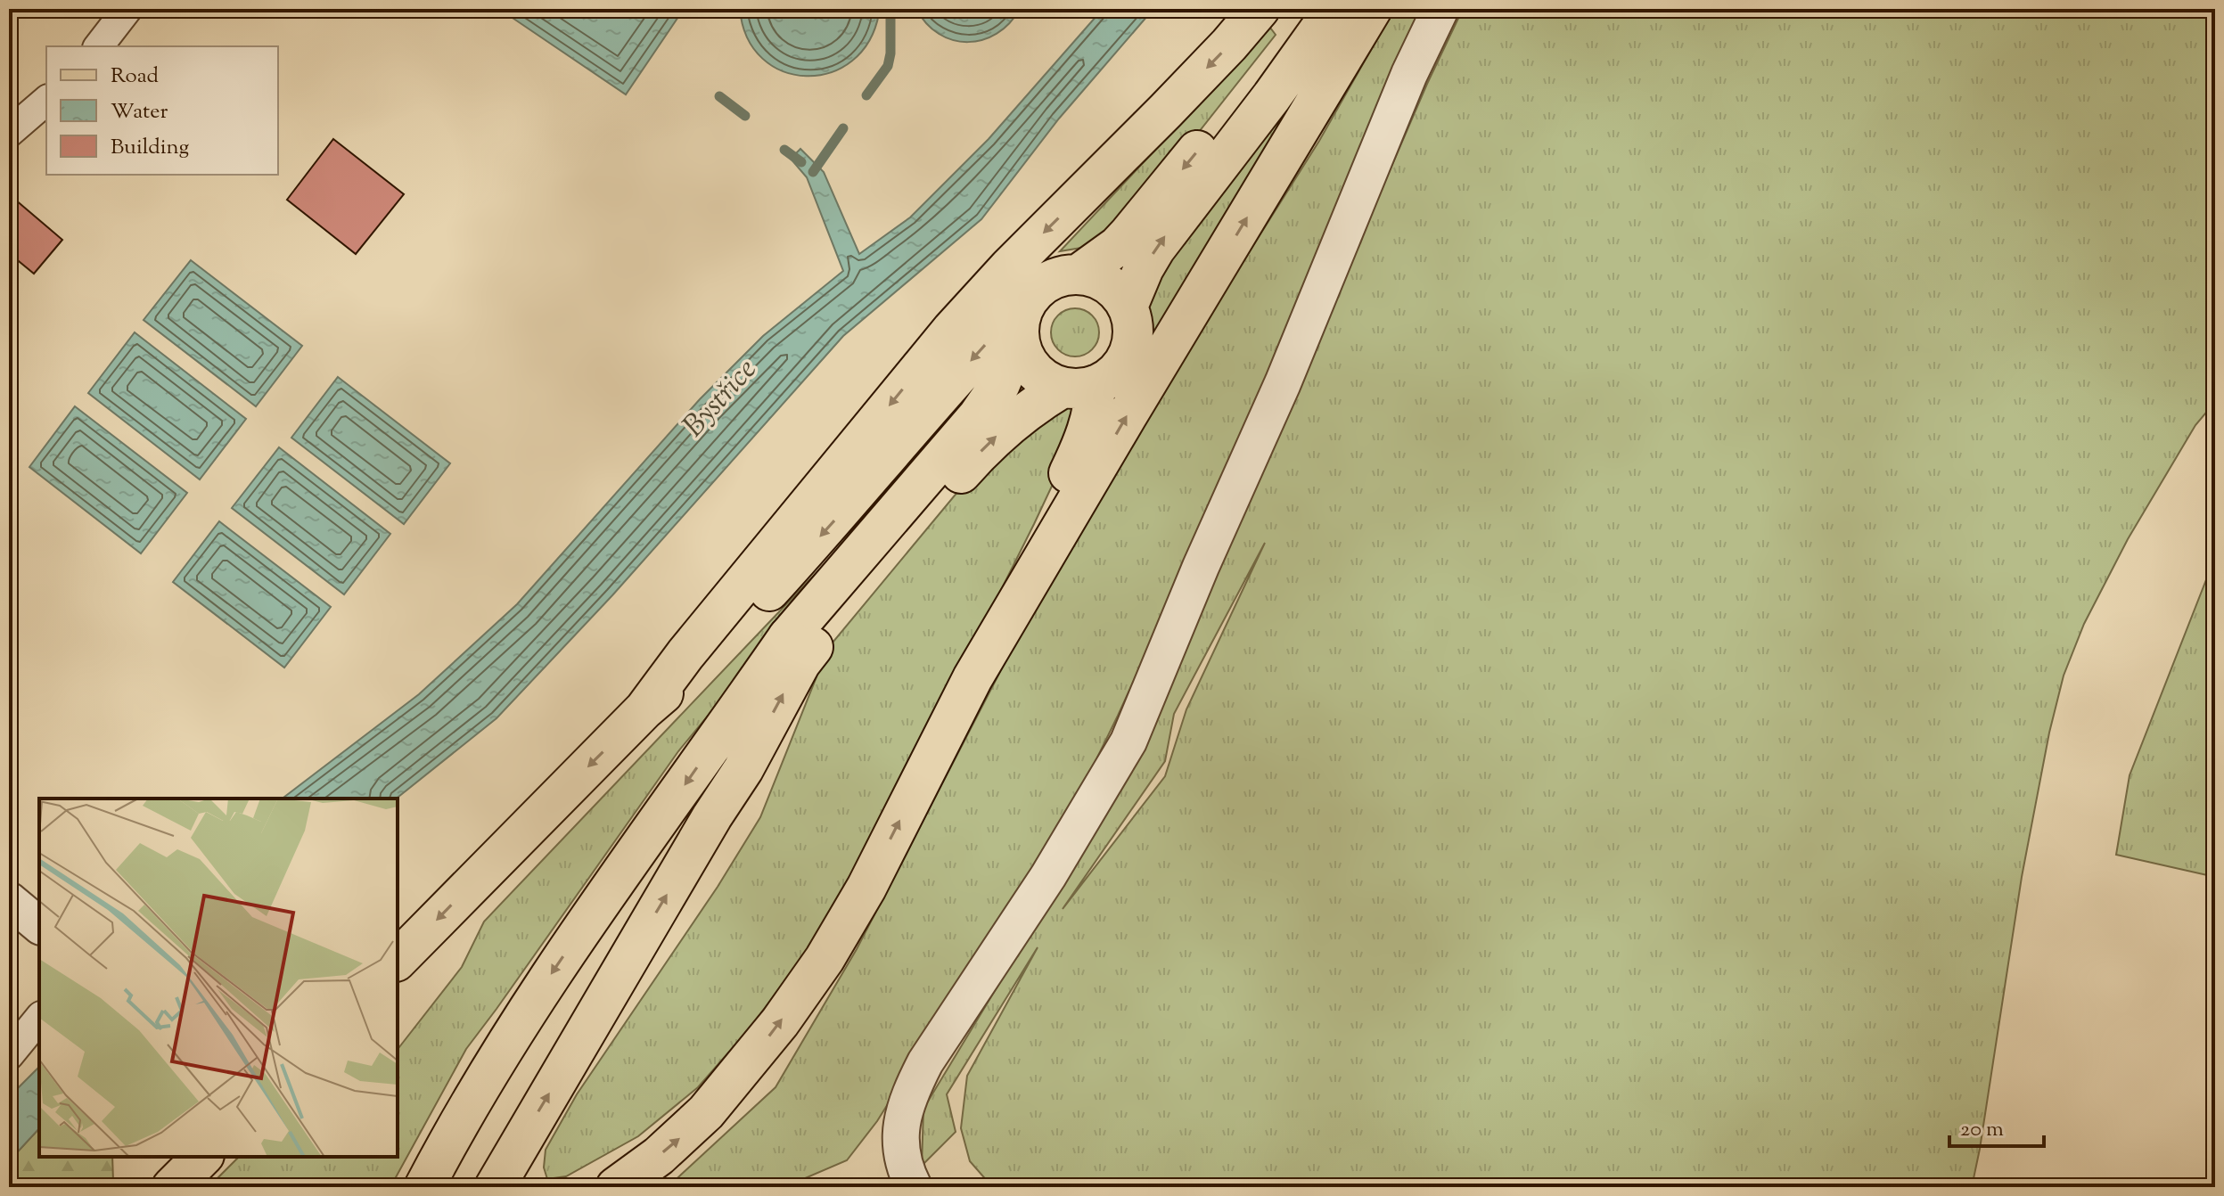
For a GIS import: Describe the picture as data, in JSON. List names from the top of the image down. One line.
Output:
{"water":["Bystřice"],"legend":["Road","Water","Building"],"scale_bar":"20 m"}
